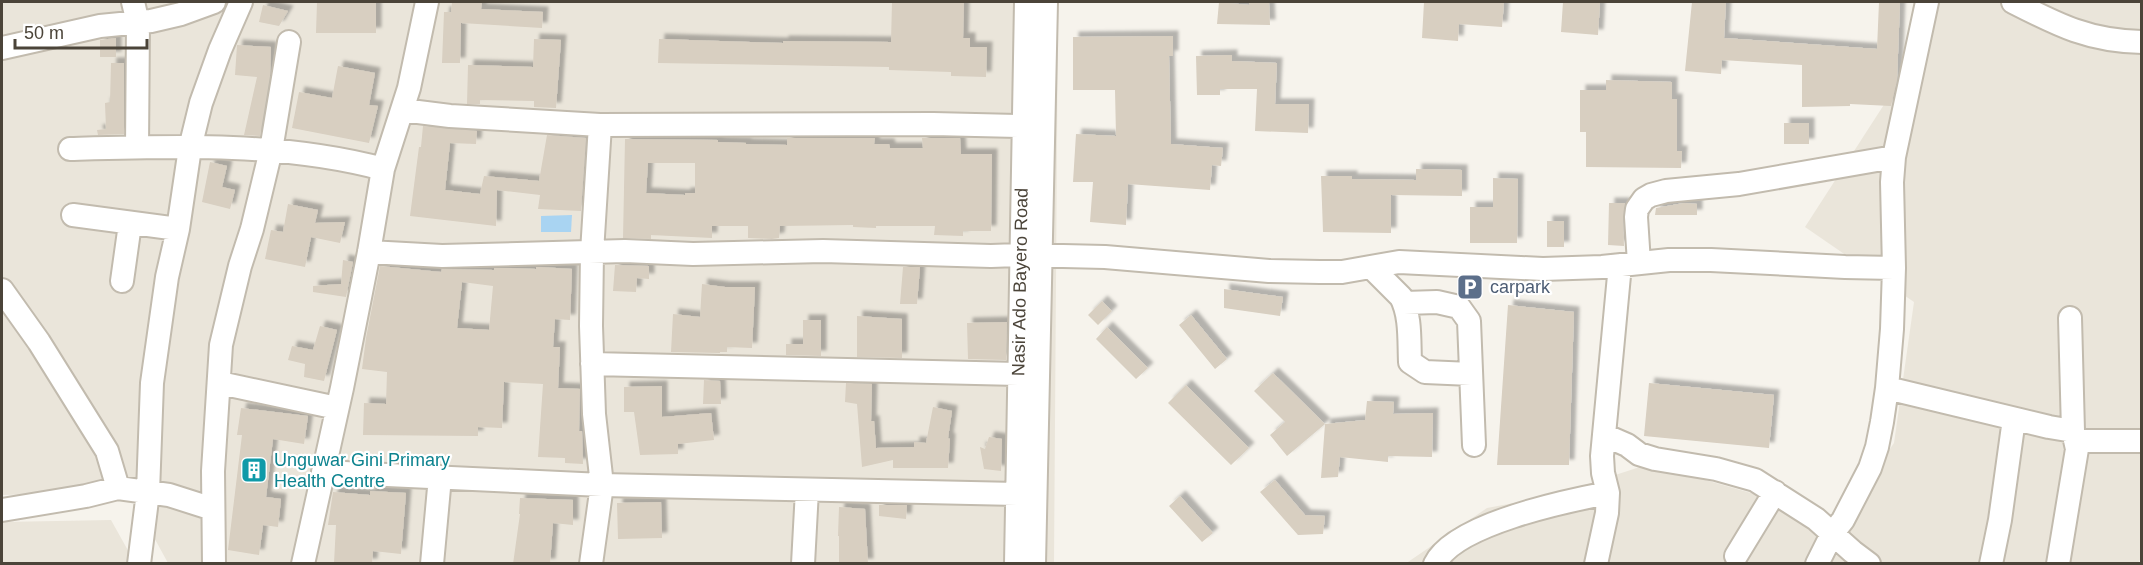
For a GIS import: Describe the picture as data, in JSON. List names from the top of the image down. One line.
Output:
{"streets":{"street":["Nasir Ado Bayero Road"]},"places":{"parking":["carpark"],"building":["Unguwar Gini Primary Health Centre"]},"scale_bar":"50 m"}
